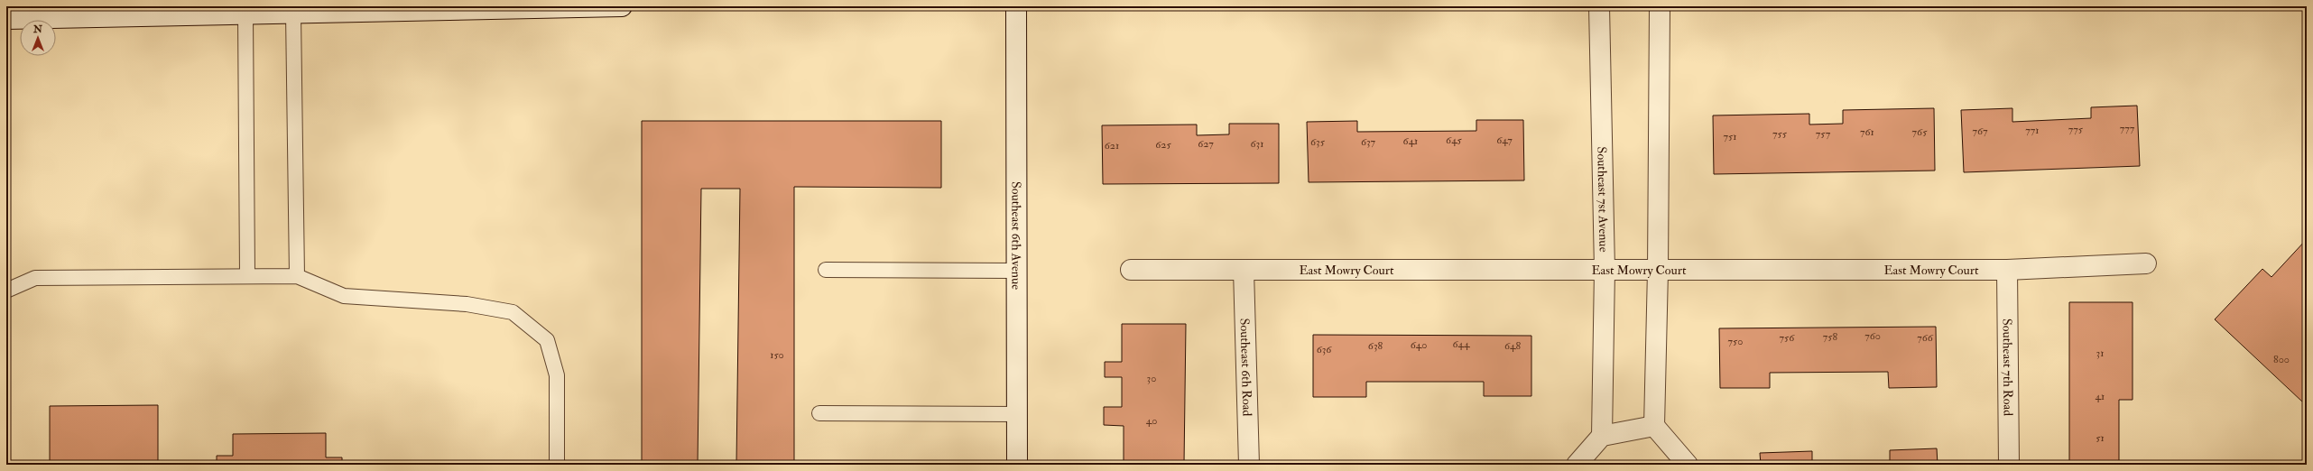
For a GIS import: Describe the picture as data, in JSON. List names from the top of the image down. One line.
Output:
{"streets":{"street":["Southeast 7st Avenue","Southeast 6th Avenue","East Mowry Court","Southeast 6th Road","Southeast 7th Road"]},"crossings":[["Southeast 7st Avenue","East Mowry Court"],["East Mowry Court","Southeast 6th Road"],["East Mowry Court","Southeast 7th Road"]],"house_numbers":["777","775","771","767","761","765","755","757","751","645","647","641","635","637","627","631","625","621","760","758","756","766","750","644","640","638","648","636","31","150","800","30","41","40","51"],"north":"top"}
